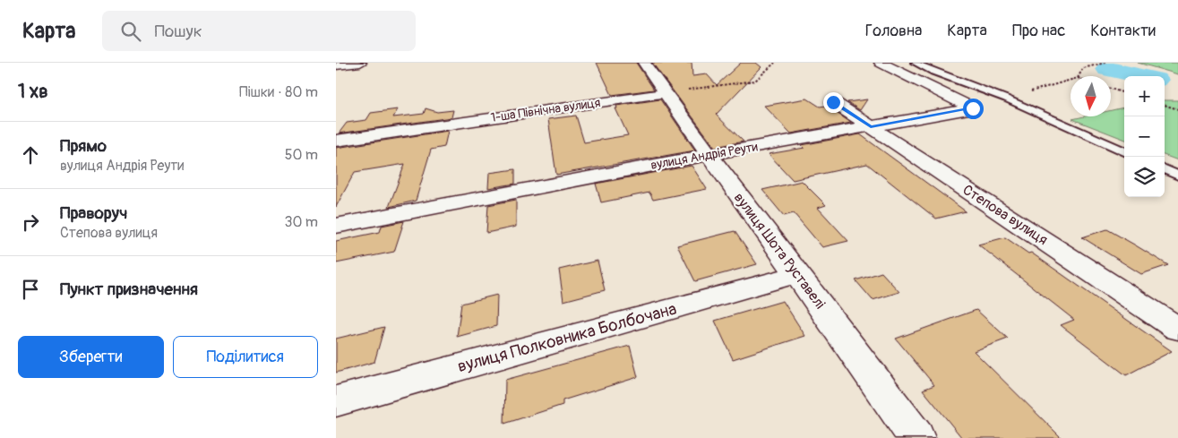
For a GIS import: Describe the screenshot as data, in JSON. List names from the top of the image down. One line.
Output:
{"streets":{"street":["1-ша Північна вулиця","вулиця Андрія Реути","Степова вулиця","вулиця Шота Руставелі","вулиця Полковника Болбочана"]},"crossings":[["1-ша Північна вулиця","вулиця Шота Руставелі"],["вулиця Андрія Реути","Степова вулиця"],["вулиця Андрія Реути","вулиця Шота Руставелі"],["вулиця Шота Руставелі","вулиця Полковника Болбочана"]],"north":"bottom","page":{"header":"Карта","search":"Пошук","nav":["Головна","Карта","Про нас","Контакти"],"heading":["1 хв","Пішки · 80 m"],"map_buttons":["+","−"],"list":[["Прямо","вулиця Андрія Реути","50 m"],["Праворуч","Степова вулиця","30 m"],"Пункт призначення"],"buttons":["Зберегти","Поділитися"]}}
